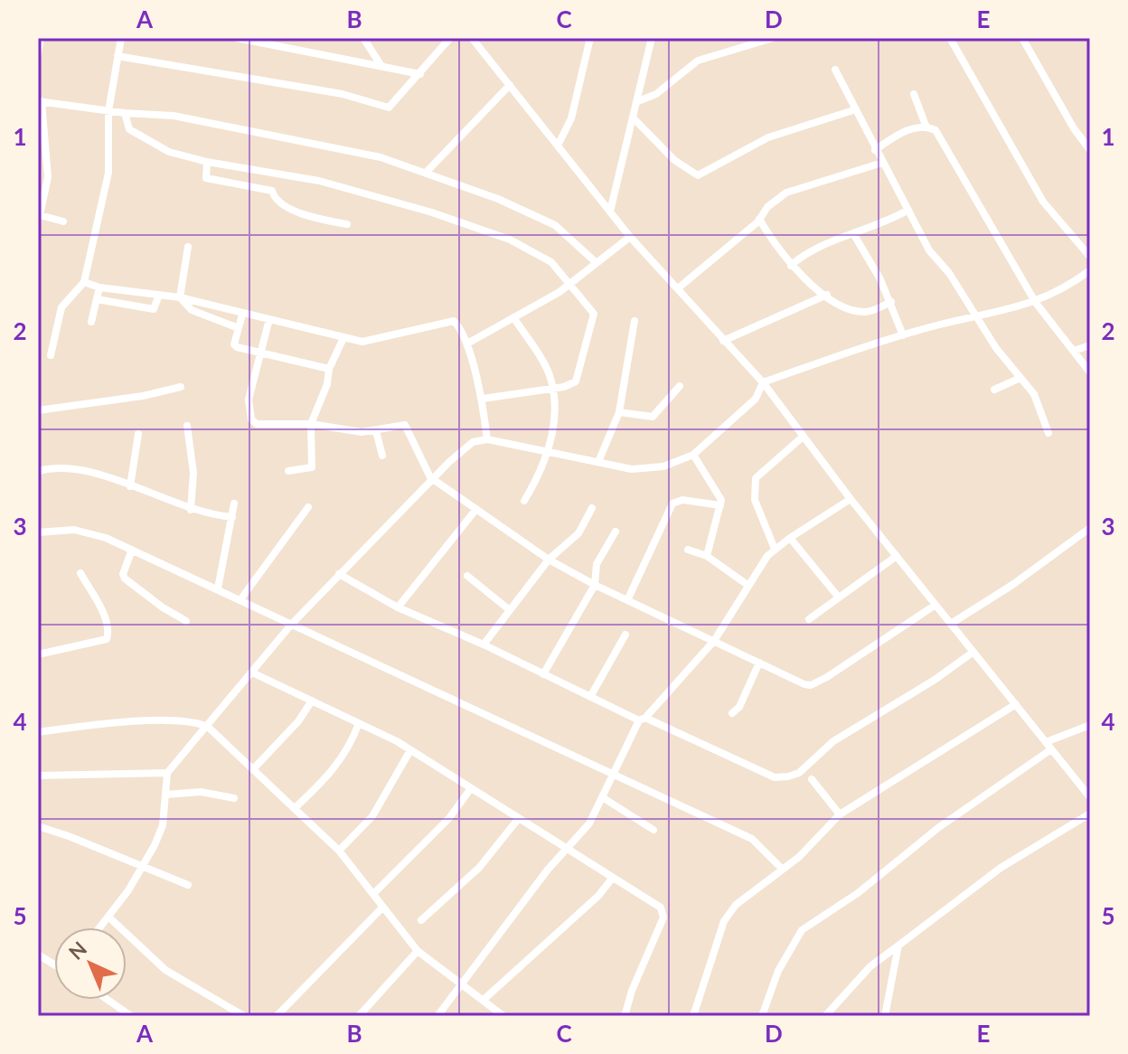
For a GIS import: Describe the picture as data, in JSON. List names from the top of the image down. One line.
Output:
{"north":"top left","grid":{"columns":["A","B","C","D","E"],"rows":["1","2","3","4","5"]}}
